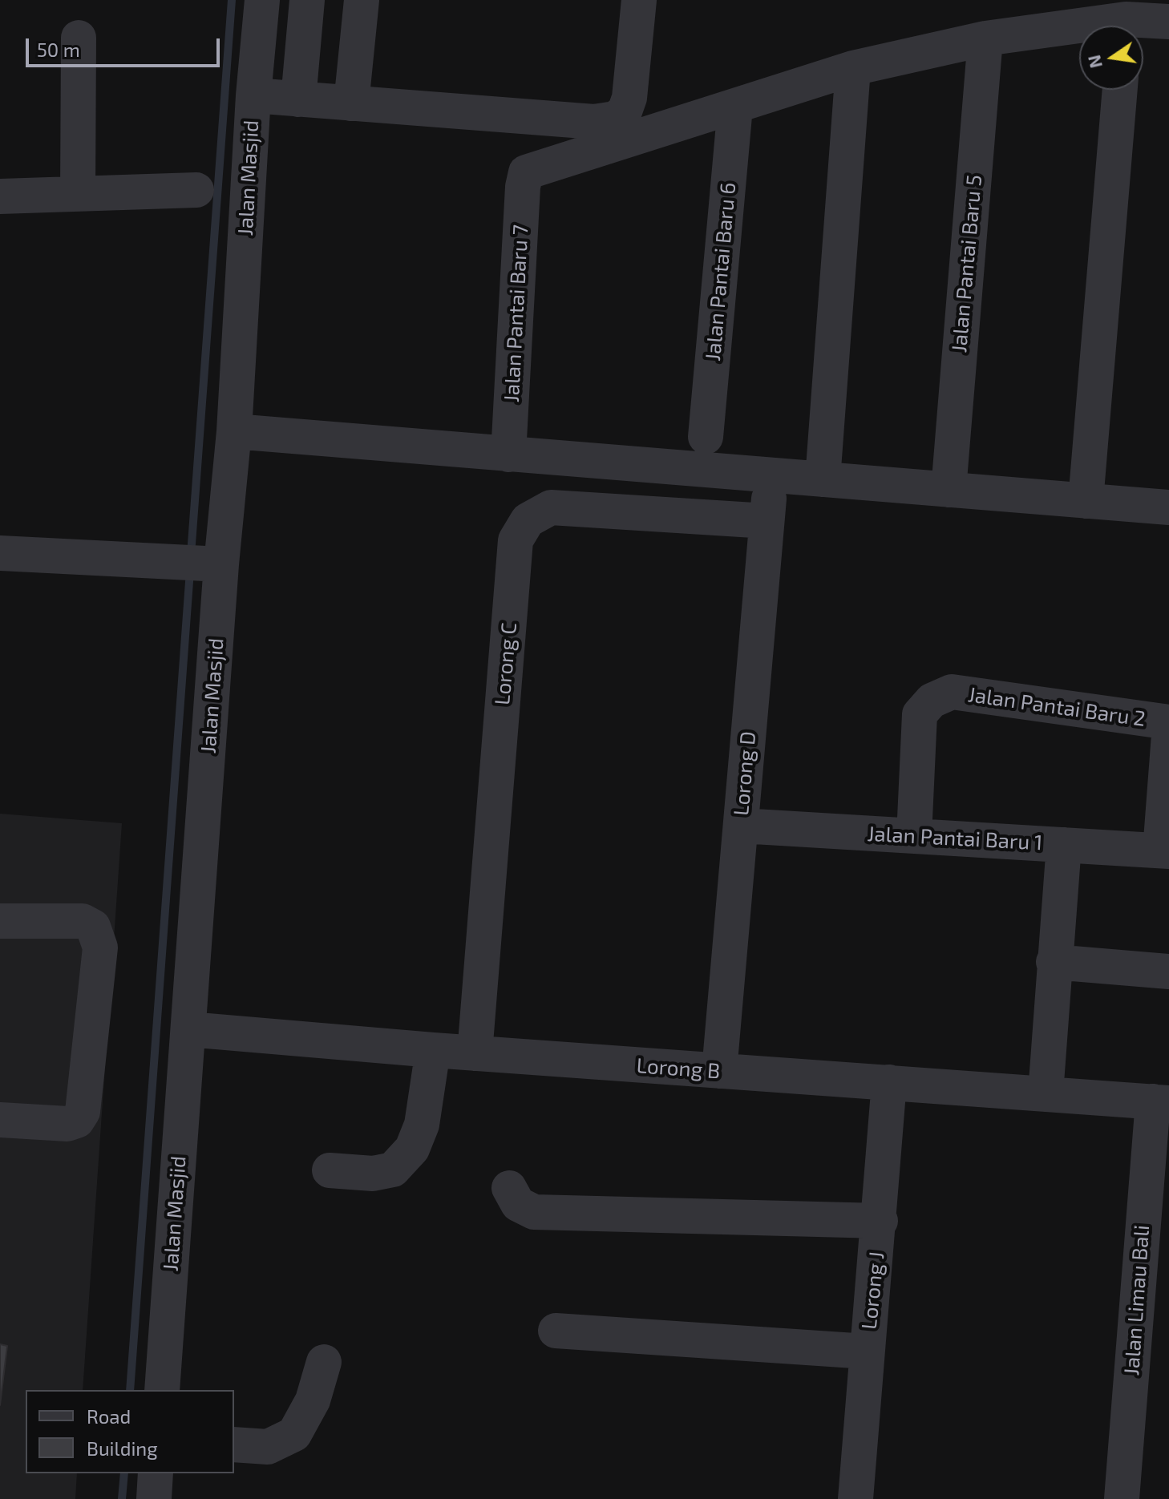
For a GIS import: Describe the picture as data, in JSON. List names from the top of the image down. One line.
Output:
{"streets":{"street":["Jalan Masjid","Jalan Pantai Baru 5","Jalan Pantai Baru 6","Jalan Pantai Baru 7","Lorong C","Jalan Pantai Baru 2","Lorong D","Jalan Pantai Baru 1","Lorong B","Lorong J","Jalan Limau Bali"]},"crossings":[["Jalan Masjid","Lorong B"],["Jalan Pantai Baru 6","Jalan Pantai Baru 7"],["Lorong C","Lorong D"],["Lorong C","Lorong B"],["Jalan Pantai Baru 2","Jalan Pantai Baru 1"],["Lorong D","Jalan Pantai Baru 1"],["Lorong D","Lorong B"],["Lorong B","Lorong J"],["Lorong B","Jalan Limau Bali"]],"legend":["Road","Building"],"scale_bar":"50 m","north":"left"}
